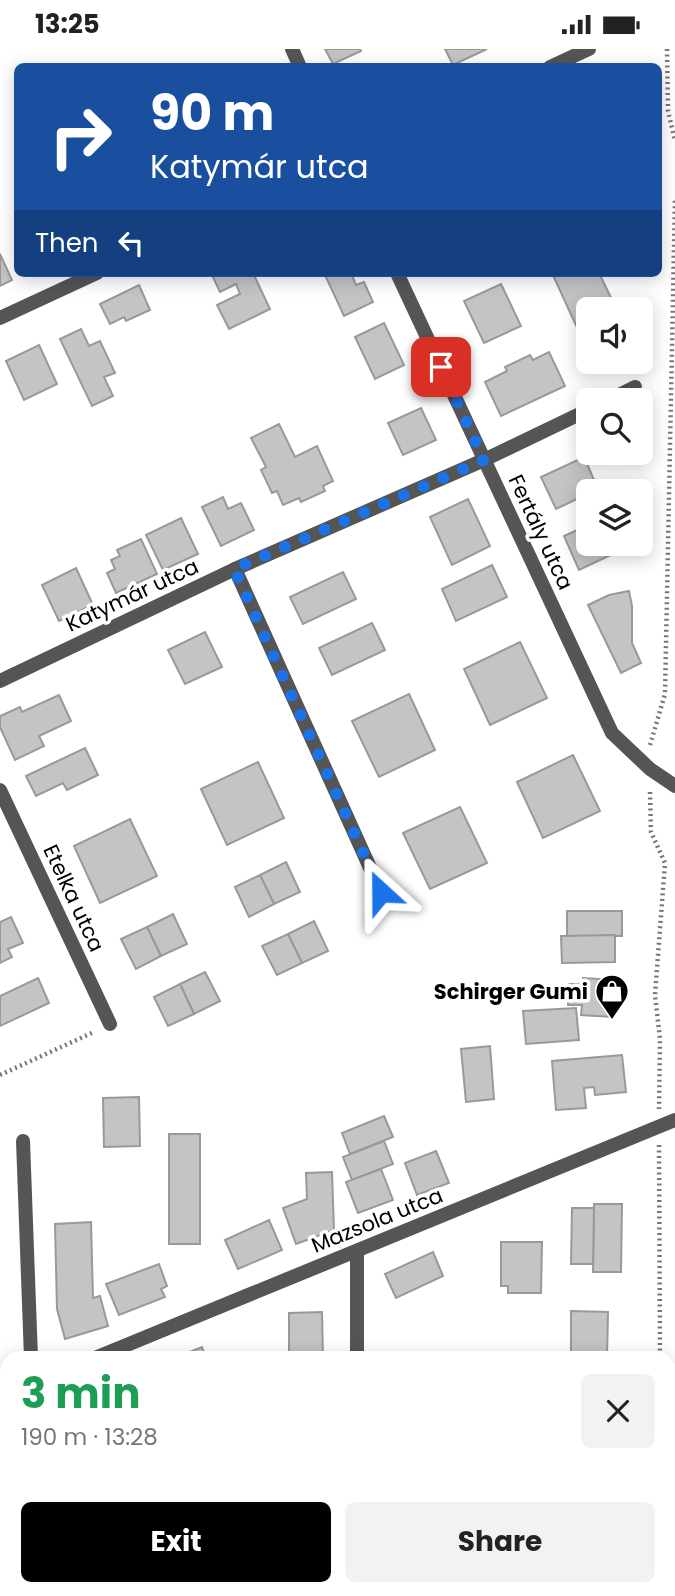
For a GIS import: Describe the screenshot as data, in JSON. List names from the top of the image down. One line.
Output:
{"streets":{"street":["Fertály utca","Katymár utca","Etelka utca","Mazsola utca"]},"crossings":[["Fertály utca","Katymár utca"]],"places":{"shop":["Schirger Gumi"]},"page":{"status":"13:25","turn":["90 m","Katymár utca"],"then":"Then","heading":["3 min","190 m · 13:28"],"buttons":["Exit","Share"]}}
